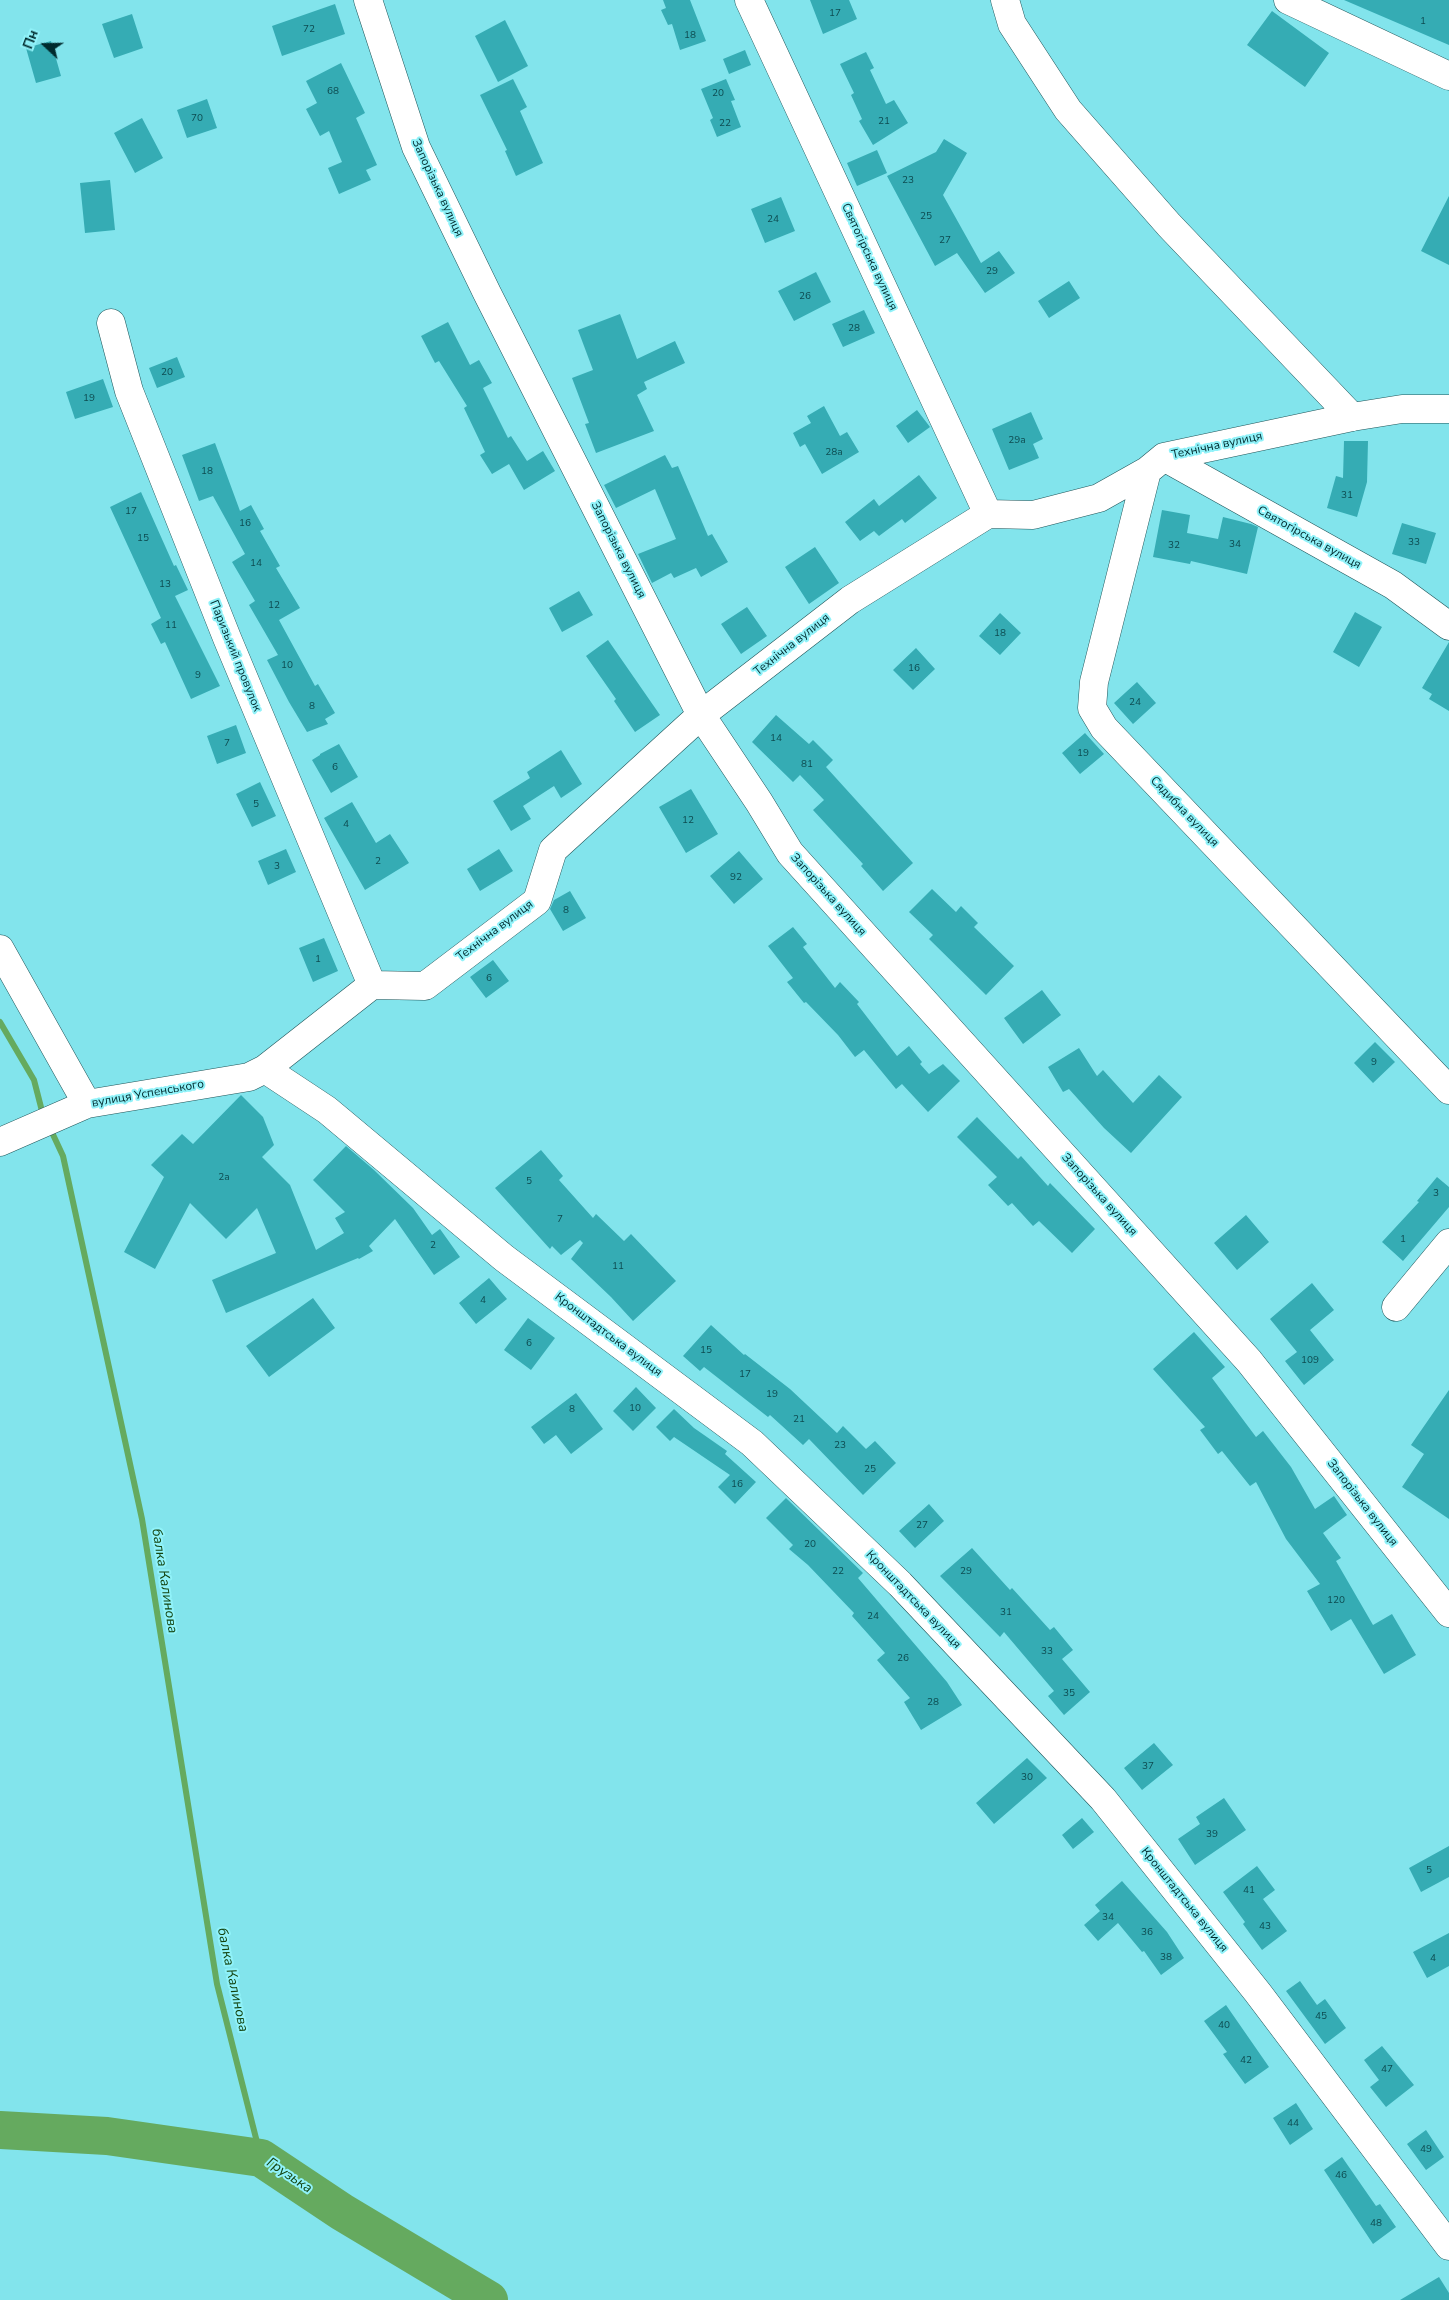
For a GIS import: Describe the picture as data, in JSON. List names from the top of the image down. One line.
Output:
{"streets":{"street":["Запорізька вулиця","Святогірська вулиця","Технічна вулиця","Паризький провулок","Сядибна вулиця","вулиця Успенського","Кронштадтська вулиця"]},"crossings":[["Запорізька вулиця","Технічна вулиця"],["Святогірська вулиця","Технічна вулиця"],["Святогірська вулиця","Сядибна вулиця"],["Технічна вулиця","Паризький провулок"],["Технічна вулиця","Сядибна вулиця"],["вулиця Успенського","Кронштадтська вулиця"]],"water":["балка Калинова","Грузька"],"house_numbers":["17","1","72","18","68","20","70","21","22","23","25","24","27","29","26","28","20","19","29а","28а","18","31","17","16","15","33","34","32","14","13","12","11","18","10","16","9","24","8","14","7","19","81","6","5","12","4","2","3","92","8","1","6","9","2а","5","3","7","1","2","11","4","6","15","109","17","19","10","8","21","23","25","16","27","20","22","29","120","31","24","33","26","35","28","37","30","39","5","41","34","43","36","38","4","45","40","42","47","44","49","46","48"],"north":"left"}
